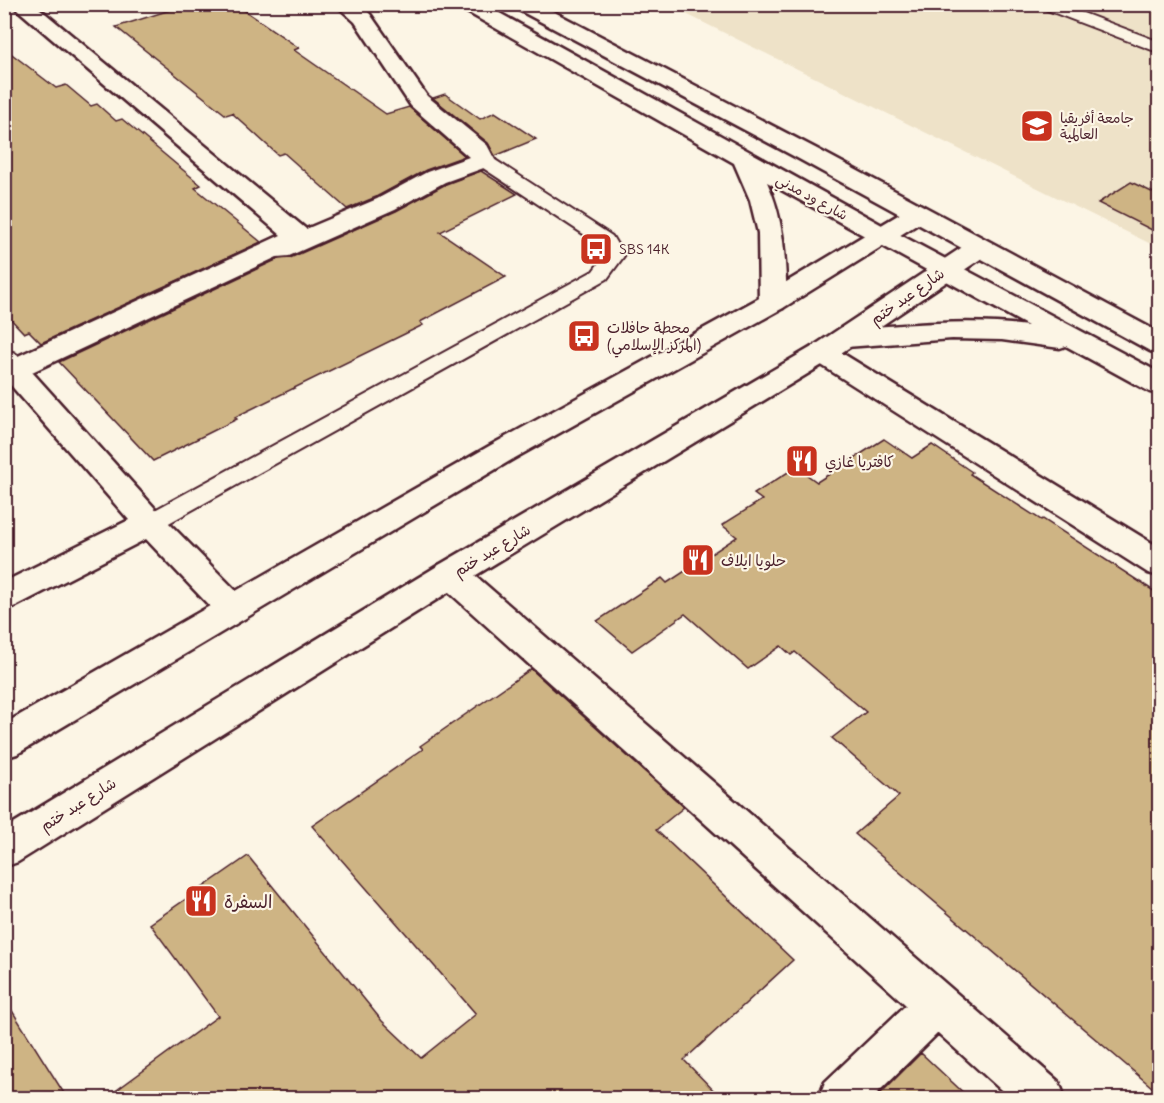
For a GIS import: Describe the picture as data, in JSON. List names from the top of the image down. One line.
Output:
{"streets":{"main road":["شارع ود مدني","شارع عبد ختم"]},"crossings":[["شارع ود مدني","شارع عبد ختم"]],"places":{"school or university":["جامعة أفريقيا العالمية"],"bus stop":["SBS 14K","محطة حافلات (المركز الإسلامي)"],"restaurant":["كافتريا غازي","حلويا ايلاف","السفرة"]}}
